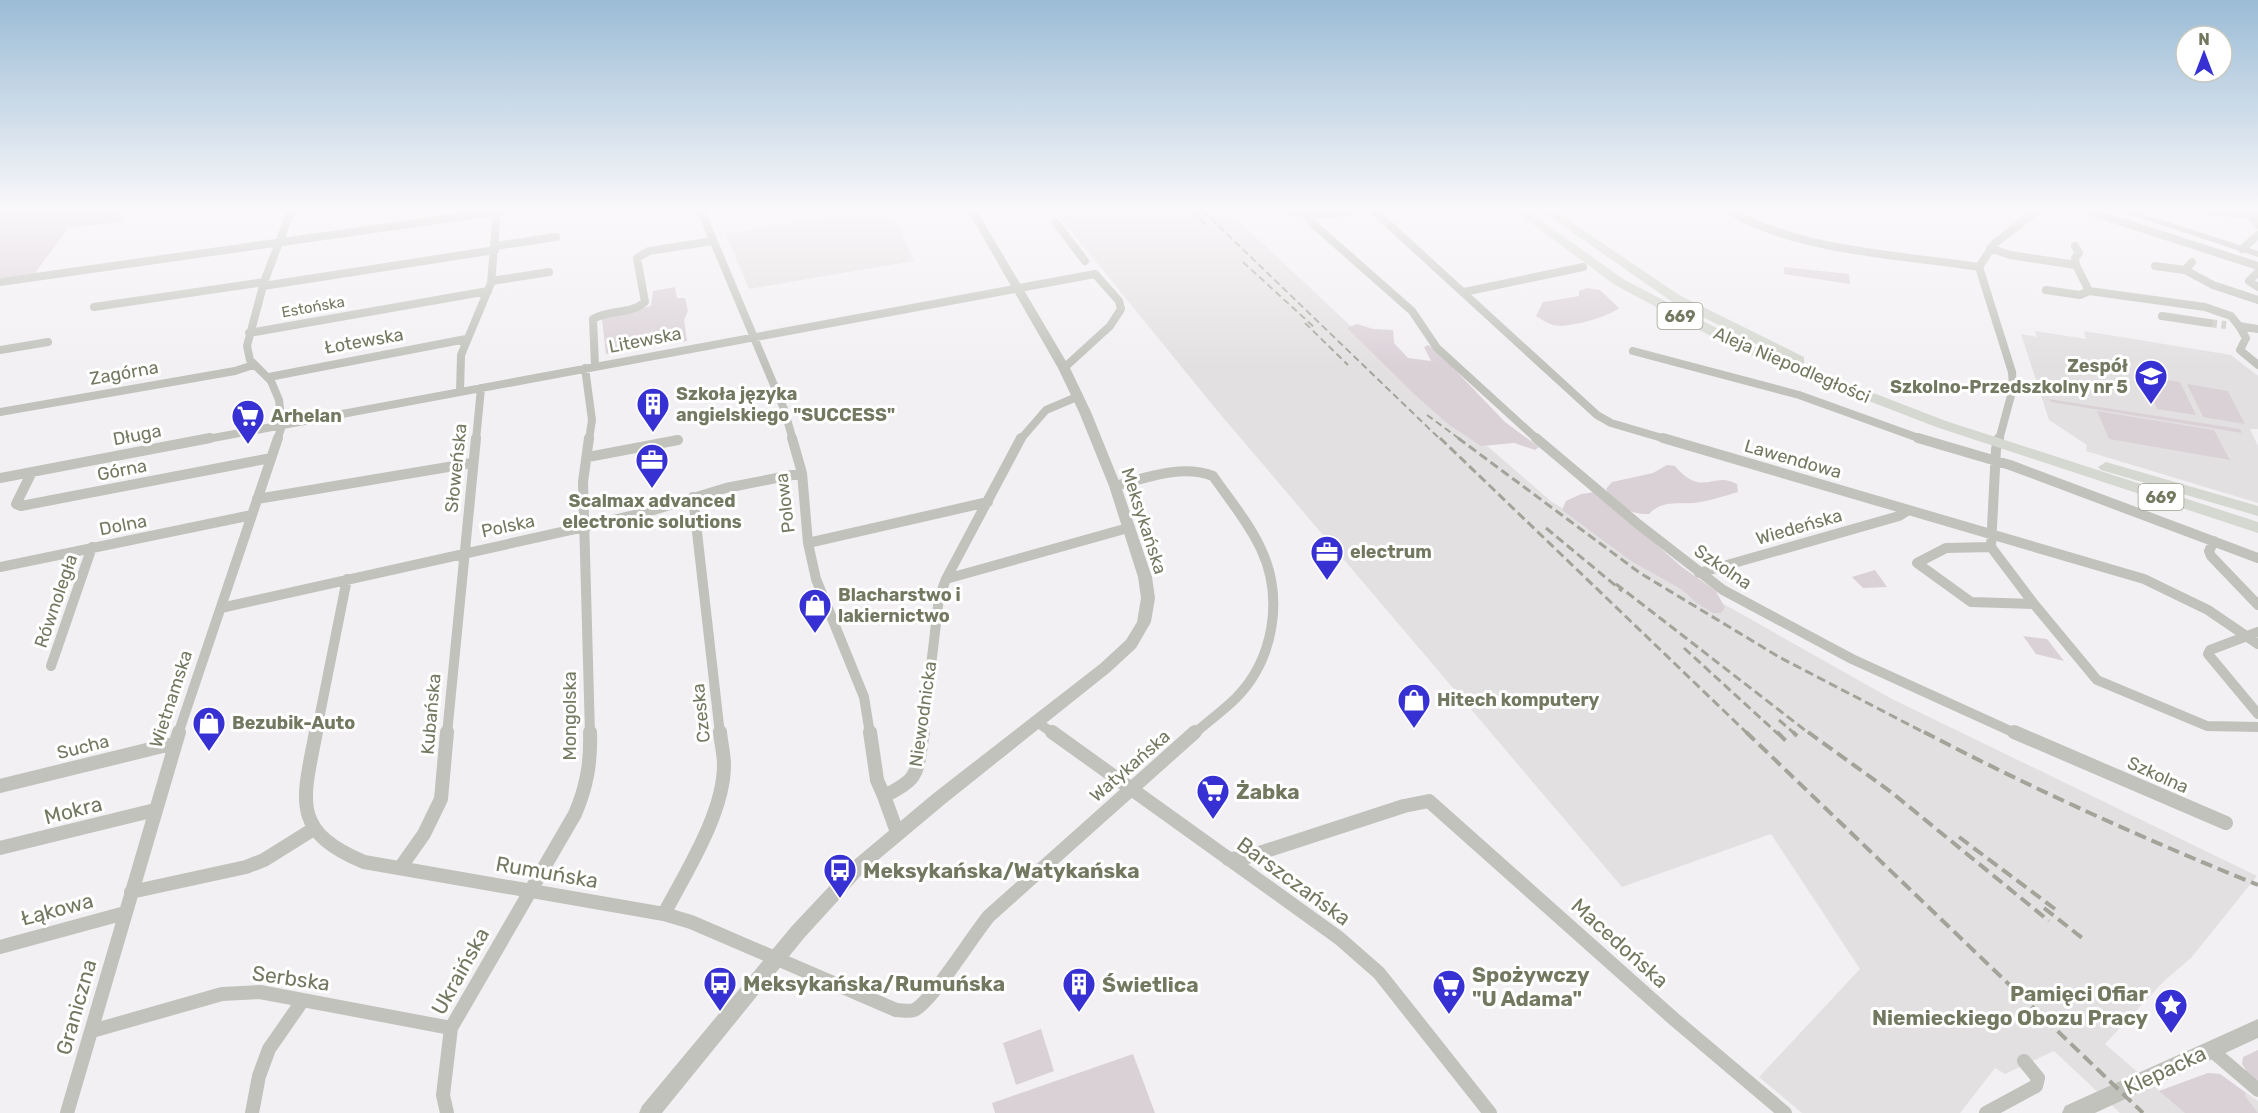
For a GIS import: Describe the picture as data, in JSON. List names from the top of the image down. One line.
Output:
{"streets":{"main road":["669","Aleja Niepodległości"],"street":["Estońska","Litewska","Łotewska","Zagórna","Długa","Lawendowa","Słoweńska","Górna","Polowa","Meksykańska","Dolna","Polska","Wiedeńska","Szkolna","Równoległa","Wietnamska","Czeska","Kubańska","Niewodnicka","Mongolska","Sucha","Watykańska","Mokra","Rumuńska","Barszczańska","Łąkowa","Macedońska","Ukraińska","Serbska","Graniczna","Klepacka"]},"crossings":[["Litewska","Długa"],["Litewska","Słoweńska"],["Litewska","Polowa"],["Litewska","Meksykańska"],["Litewska","Wietnamska"],["Litewska","Mongolska"],["Długa","Górna"],["Długa","Wietnamska"],["Lawendowa","Wiedeńska"],["Słoweńska","Polska"],["Słoweńska","Kubańska"],["Górna","Wietnamska"],["Polowa","Polska"],["Polowa","Niewodnicka"],["Meksykańska","Niewodnicka"],["Meksykańska","Watykańska"],["Meksykańska","Barszczańska"],["Dolna","Równoległa"],["Dolna","Wietnamska"],["Polska","Wietnamska"],["Polska","Czeska"],["Polska","Kubańska"],["Polska","Mongolska"],["Wiedeńska","Szkolna"],["Wietnamska","Sucha"],["Wietnamska","Mokra"],["Wietnamska","Łąkowa"],["Wietnamska","Graniczna"],["Czeska","Rumuńska"],["Kubańska","Rumuńska"],["Mongolska","Rumuńska"],["Mongolska","Ukraińska"],["Watykańska","Rumuńska"],["Watykańska","Barszczańska"],["Rumuńska","Ukraińska"],["Barszczańska","Macedońska"],["Łąkowa","Graniczna"],["Ukraińska","Serbska"],["Serbska","Graniczna"]],"places":{"school or university":["Zespół Szkolno-Przedszkolny nr 5"],"building":["Szkoła języka angielskiego \"SUCCESS\"","Świetlica"],"supermarket":["Arhelan","Żabka","Spożywczy \"U Adama\""],"office":["Scalmax advanced electronic solutions","electrum"],"shop":["Blacharstwo i lakiernictwo","Hitech komputery","Bezubik-Auto"],"bus stop":["Meksykańska/Watykańska","Meksykańska/Rumuńska"],"place":["Pamięci Ofiar Niemieckiego Obozu Pracy"]},"north":"top"}
